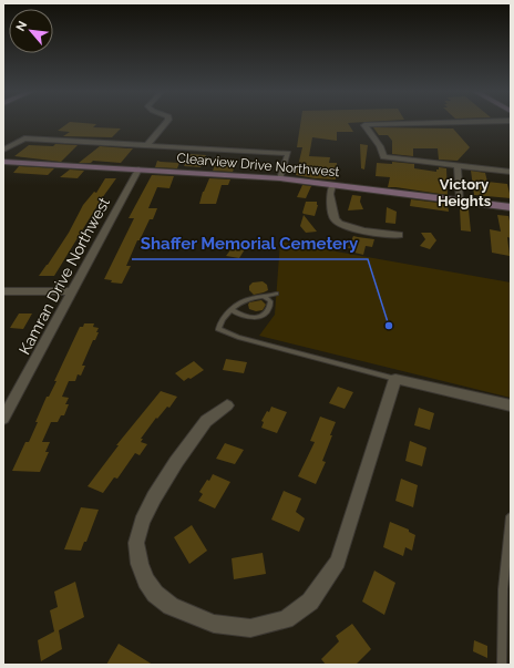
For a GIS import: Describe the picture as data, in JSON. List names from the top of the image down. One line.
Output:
{"streets":{"street":["Clearview Drive Northwest","Kamran Drive Northwest"]},"crossings":[["Clearview Drive Northwest","Kamran Drive Northwest"]],"districts":["Victory Heights"],"places":["Shaffer Memorial Cemetery"],"north":"top left"}
